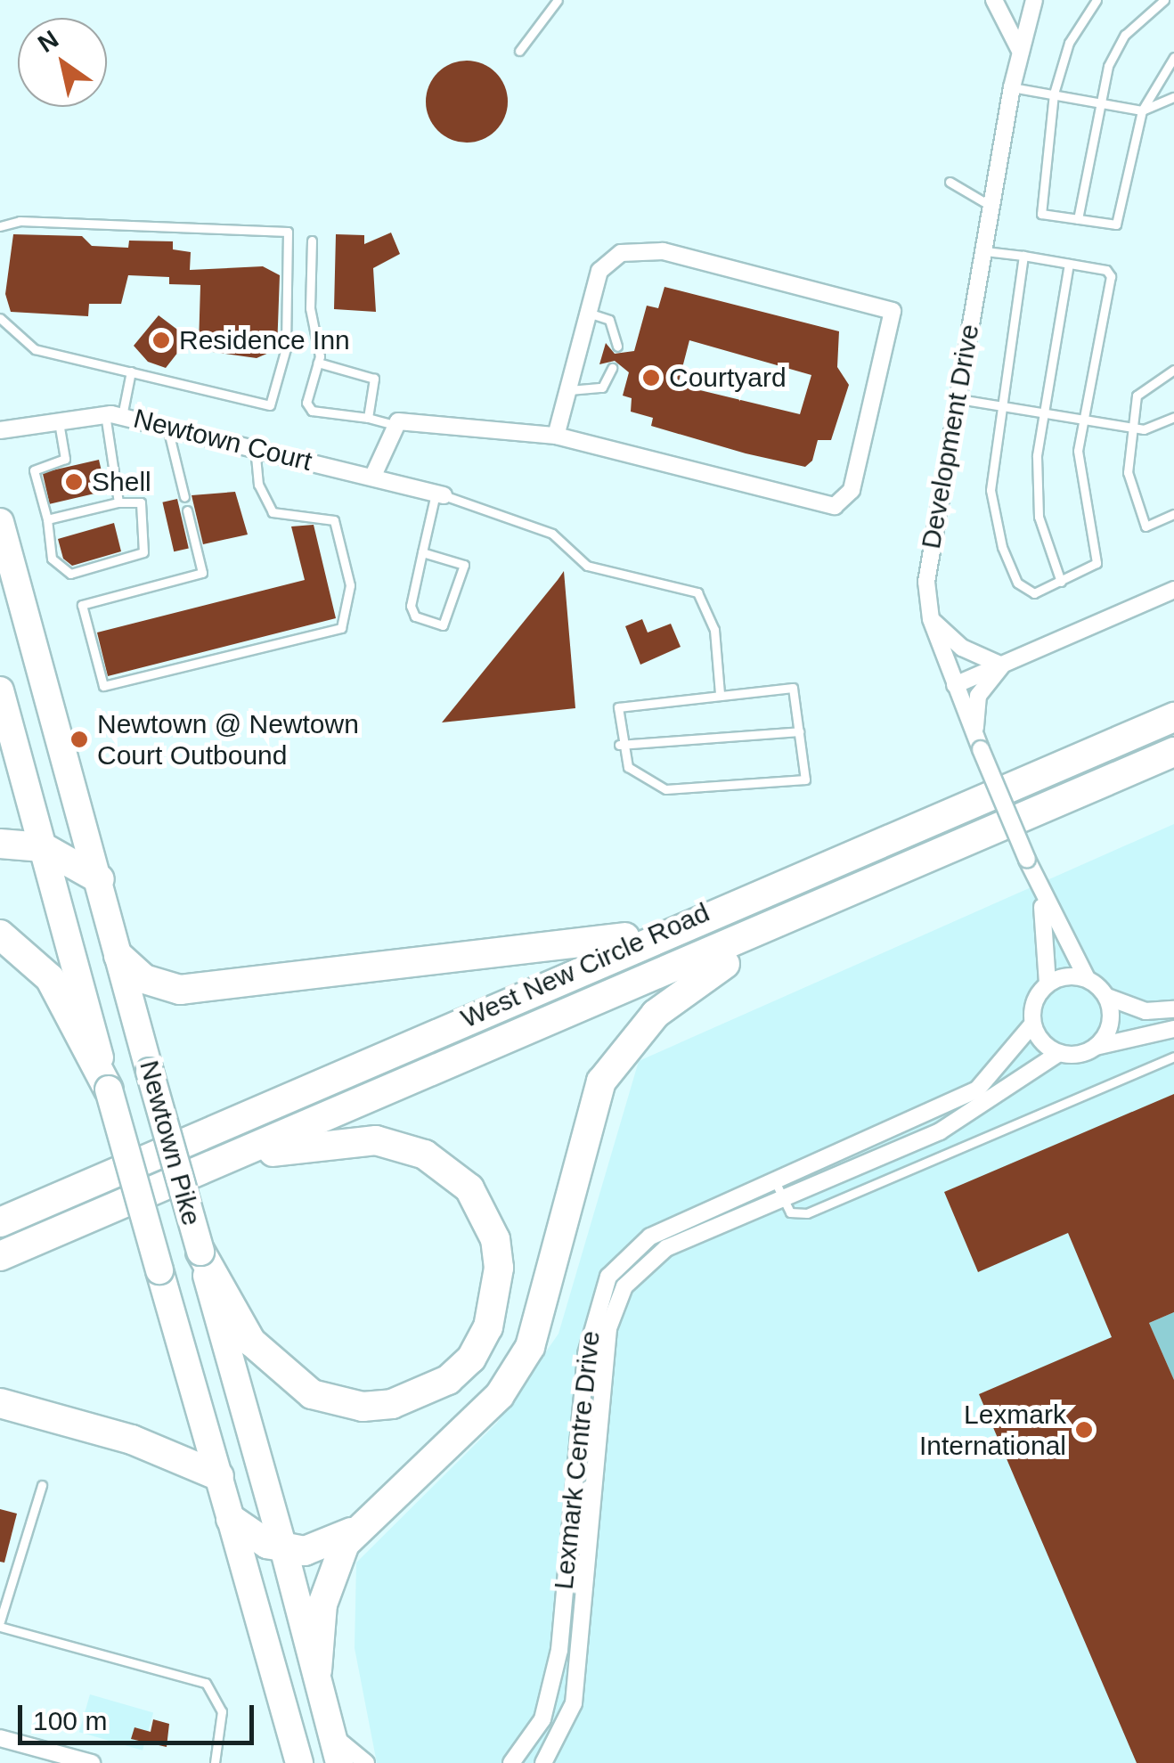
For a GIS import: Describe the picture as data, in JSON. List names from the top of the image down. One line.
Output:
{"streets":{"highway":["West New Circle Road"],"main road":["Newtown Pike"],"street":["Development Drive","Newtown Court","Lexmark Centre Drive"]},"crossings":[["Development Drive","Lexmark Centre Drive"]],"places":["Residence Inn","Courtyard","Shell","Newtown @ Newtown Court Outbound","Lexmark International"],"scale_bar":"100 m","north":"top left"}
